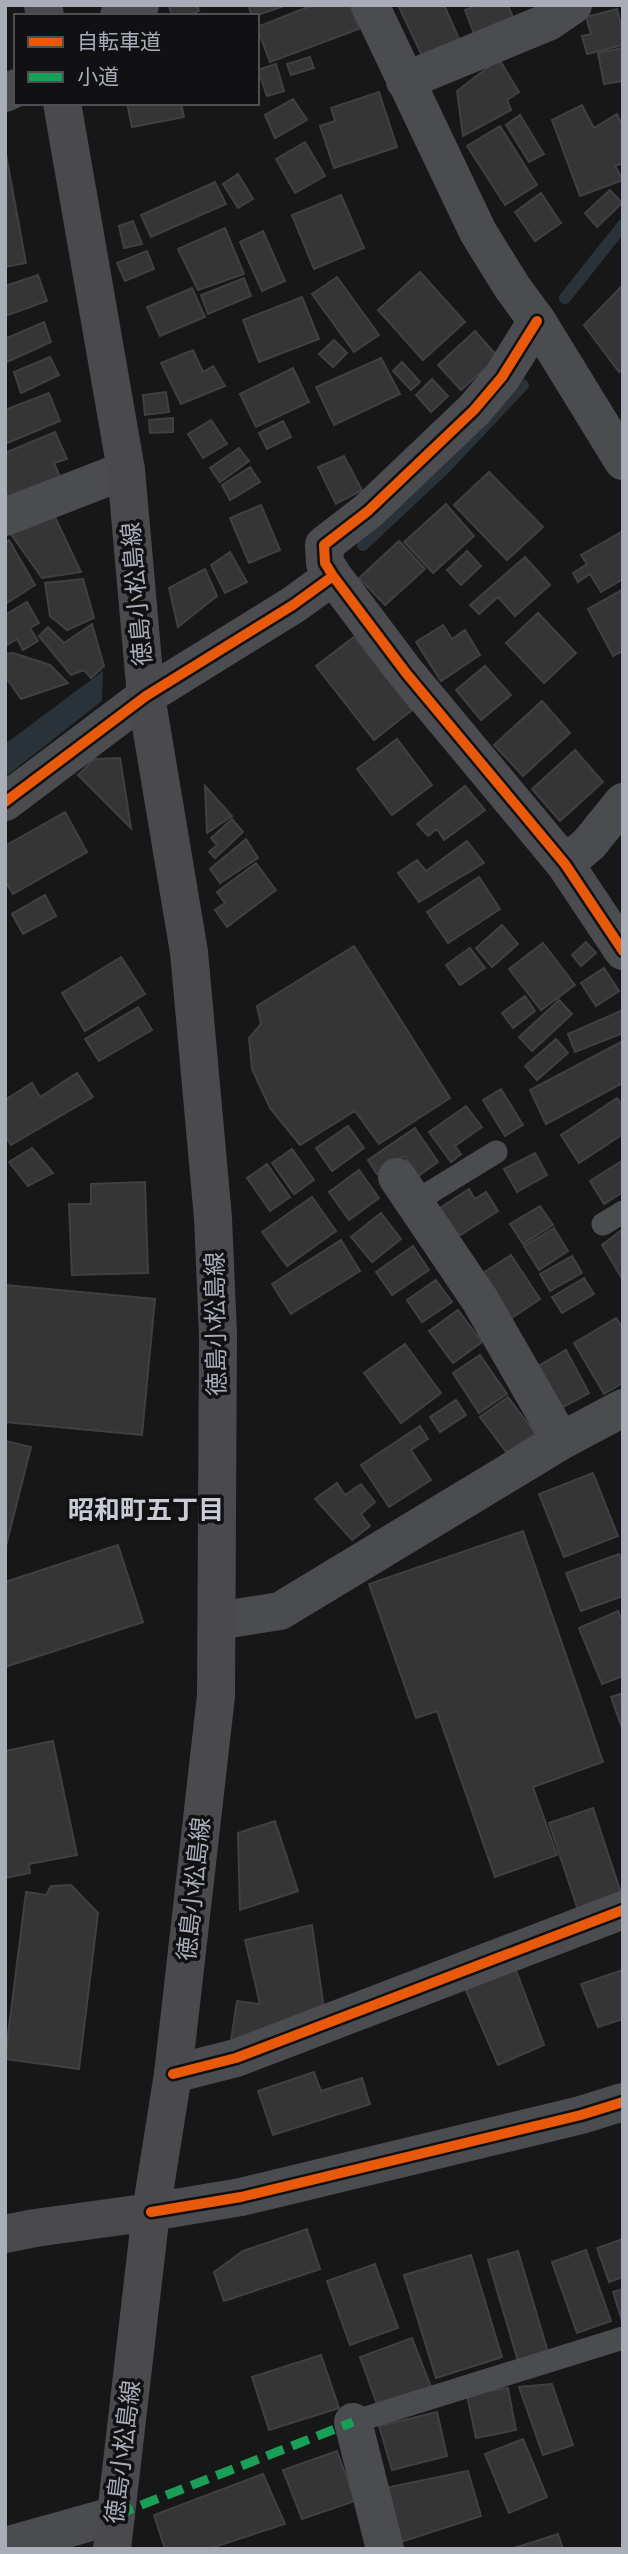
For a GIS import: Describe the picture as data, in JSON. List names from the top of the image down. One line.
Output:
{"streets":{"main road":["徳島小松島線"]},"districts":["昭和町五丁目"],"legend":["自転車道","小道"]}
